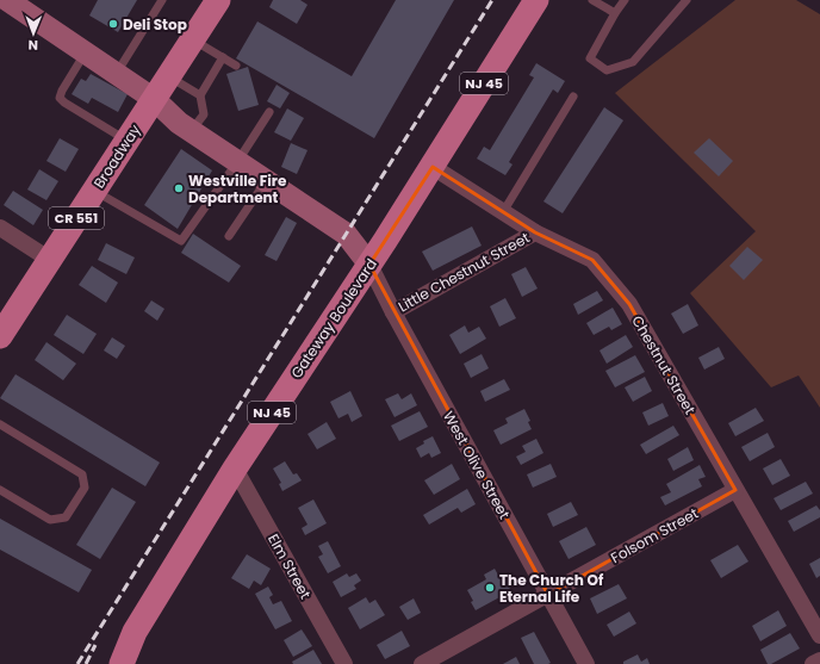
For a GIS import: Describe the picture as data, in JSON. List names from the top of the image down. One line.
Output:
{"streets":{"main road":["NJ 45","Broadway","CR 551","Gateway Boulevard"],"street":["Little Chestnut Street","Chestnut Street","West Olive Street","Folsom Street","Elm Street"]},"crossings":[["Little Chestnut Street","Chestnut Street"],["Little Chestnut Street","West Olive Street"],["Gateway Boulevard","Chestnut Street"],["Gateway Boulevard","West Olive Street"],["Gateway Boulevard","Elm Street"],["Chestnut Street","Folsom Street"],["West Olive Street","Folsom Street"]],"places":["Deli Stop","Westville Fire Department","The Church Of Eternal Life"],"north":"bottom"}
